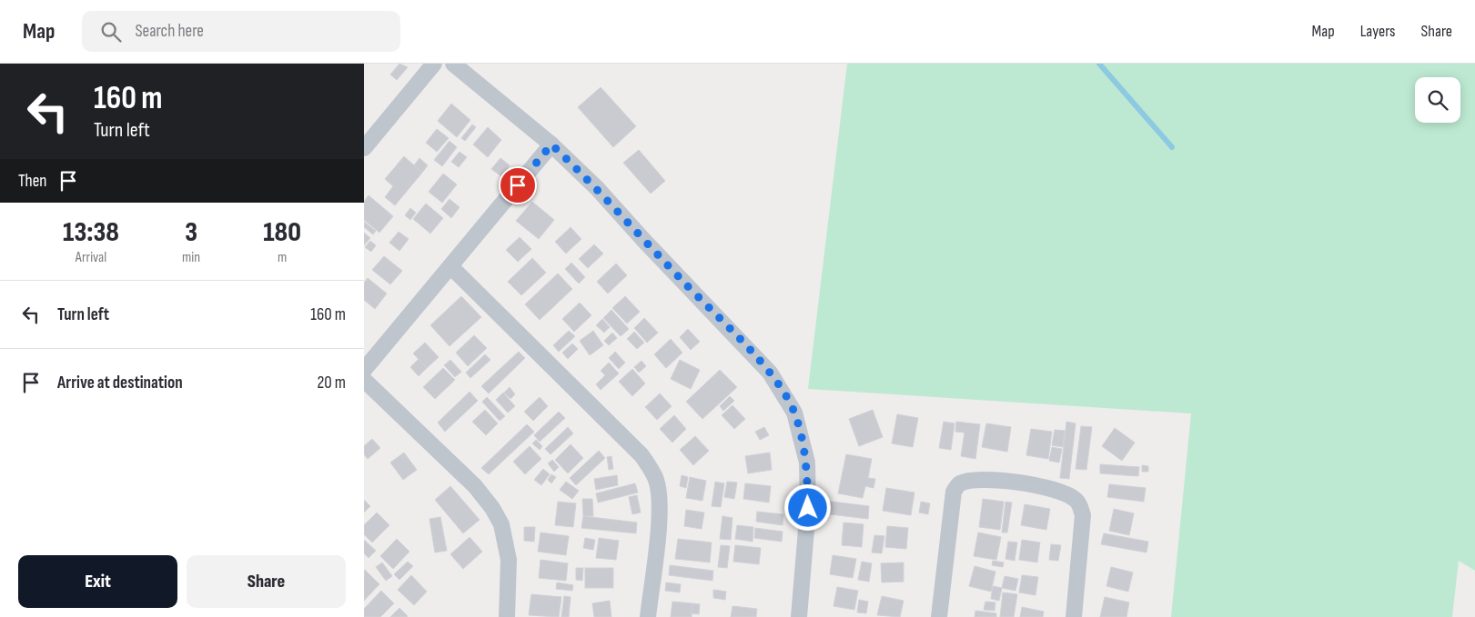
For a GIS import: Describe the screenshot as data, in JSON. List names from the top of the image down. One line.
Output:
{"page":{"header":"Map","search":"Search here","nav":["Map","Layers","Share"],"turn":["160 m","Turn left"],"then":"Then","eta":["13:38","Arrival","3","min","180","m"],"list":[{"name":"Turn left","value":"160 m"},{"name":"Arrive at destination","value":"20 m"}],"buttons":["Exit","Share"]}}
